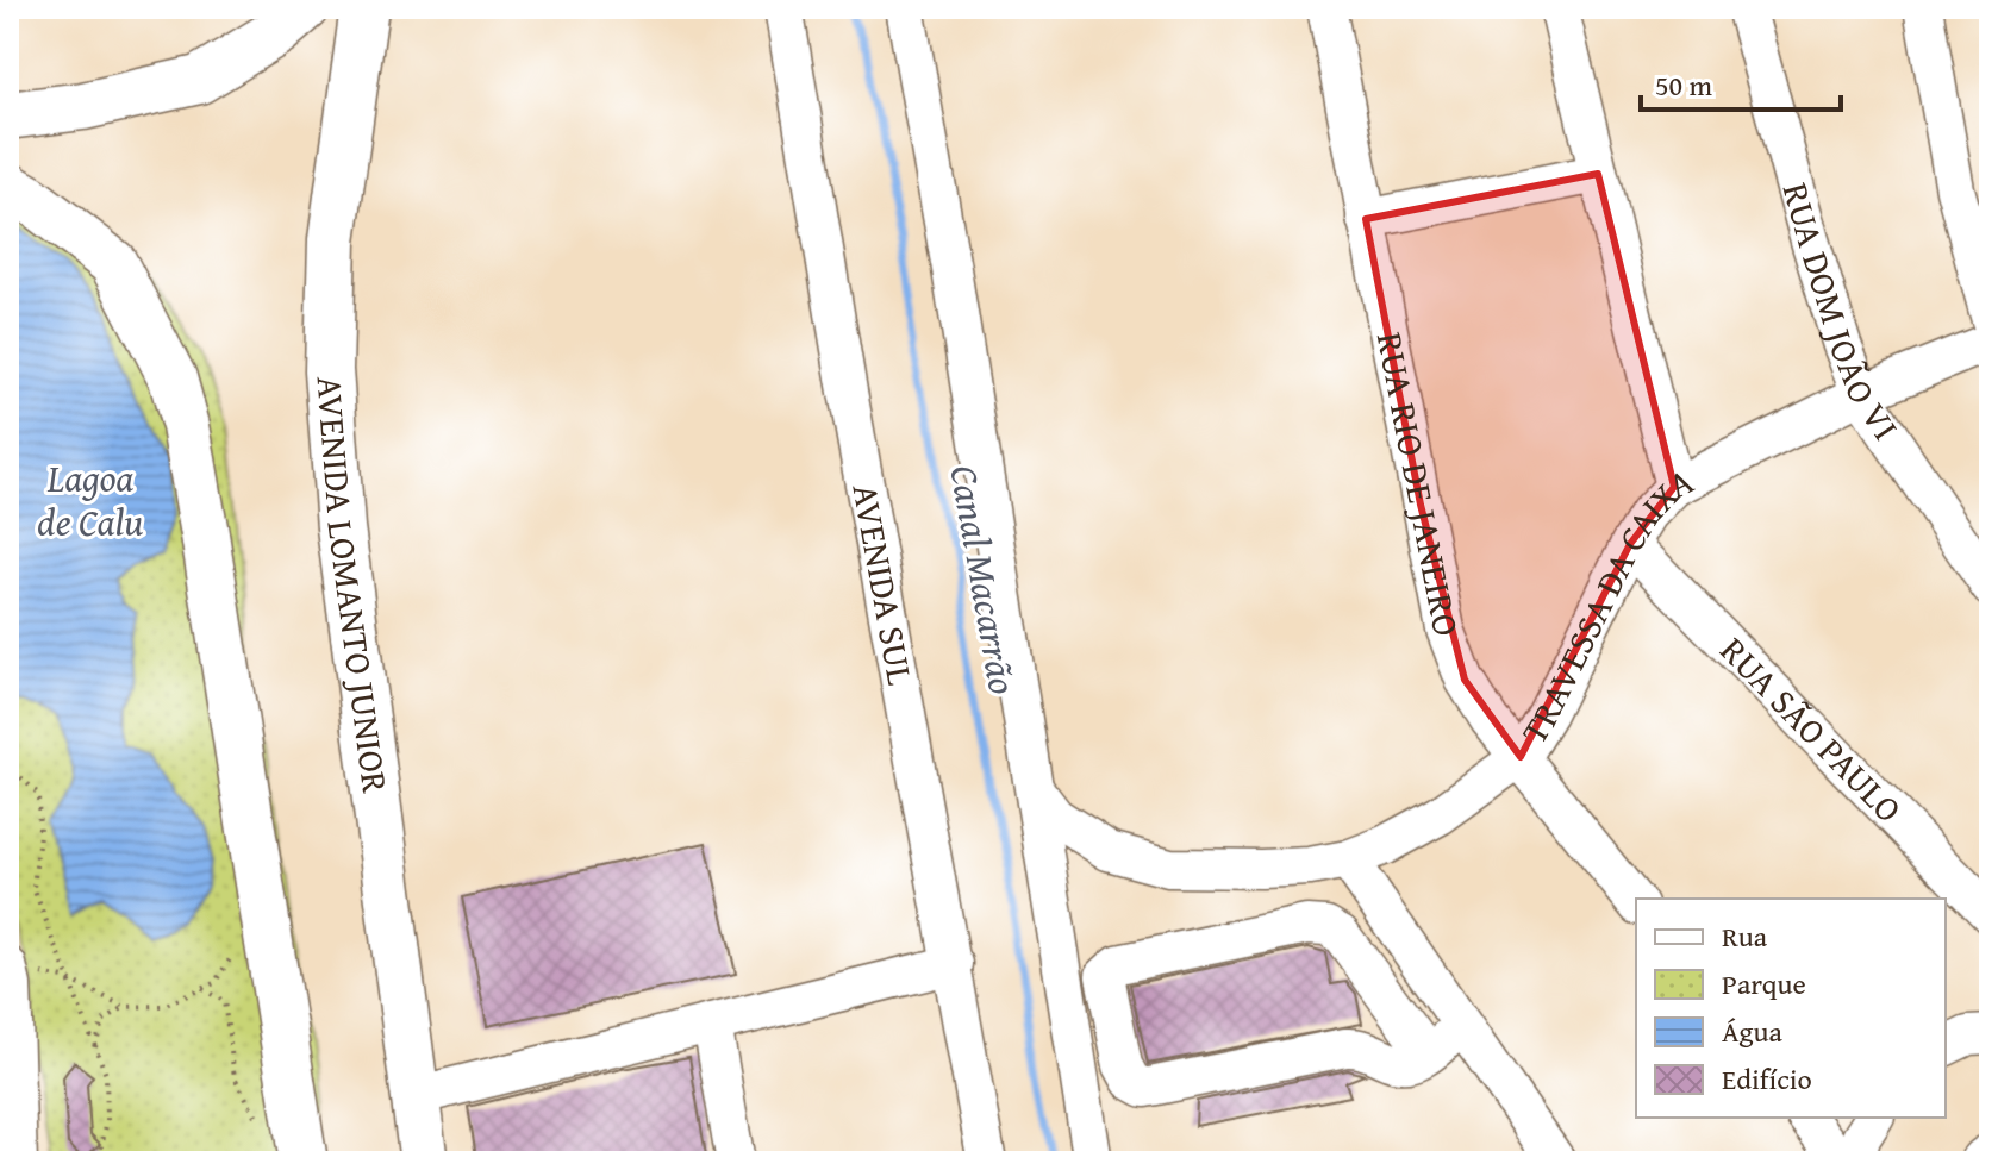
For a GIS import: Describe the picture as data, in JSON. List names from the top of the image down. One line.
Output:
{"streets":{"main road":["AVENIDA LOMANTO JUNIOR"],"street":["RUA DOM JOÃO VI","RUA RIO DE JANEIRO","AVENIDA SUL","TRAVESSA DA CAIXA","RUA SÃO PAULO"]},"crossings":[["RUA DOM JOÃO VI","TRAVESSA DA CAIXA"],["RUA RIO DE JANEIRO","TRAVESSA DA CAIXA"],["TRAVESSA DA CAIXA","RUA SÃO PAULO"]],"water":["Lagoa de Calu","Canal Macarrão"],"legend":["Rua","Parque","Água","Edifício"],"scale_bar":"50 m"}
